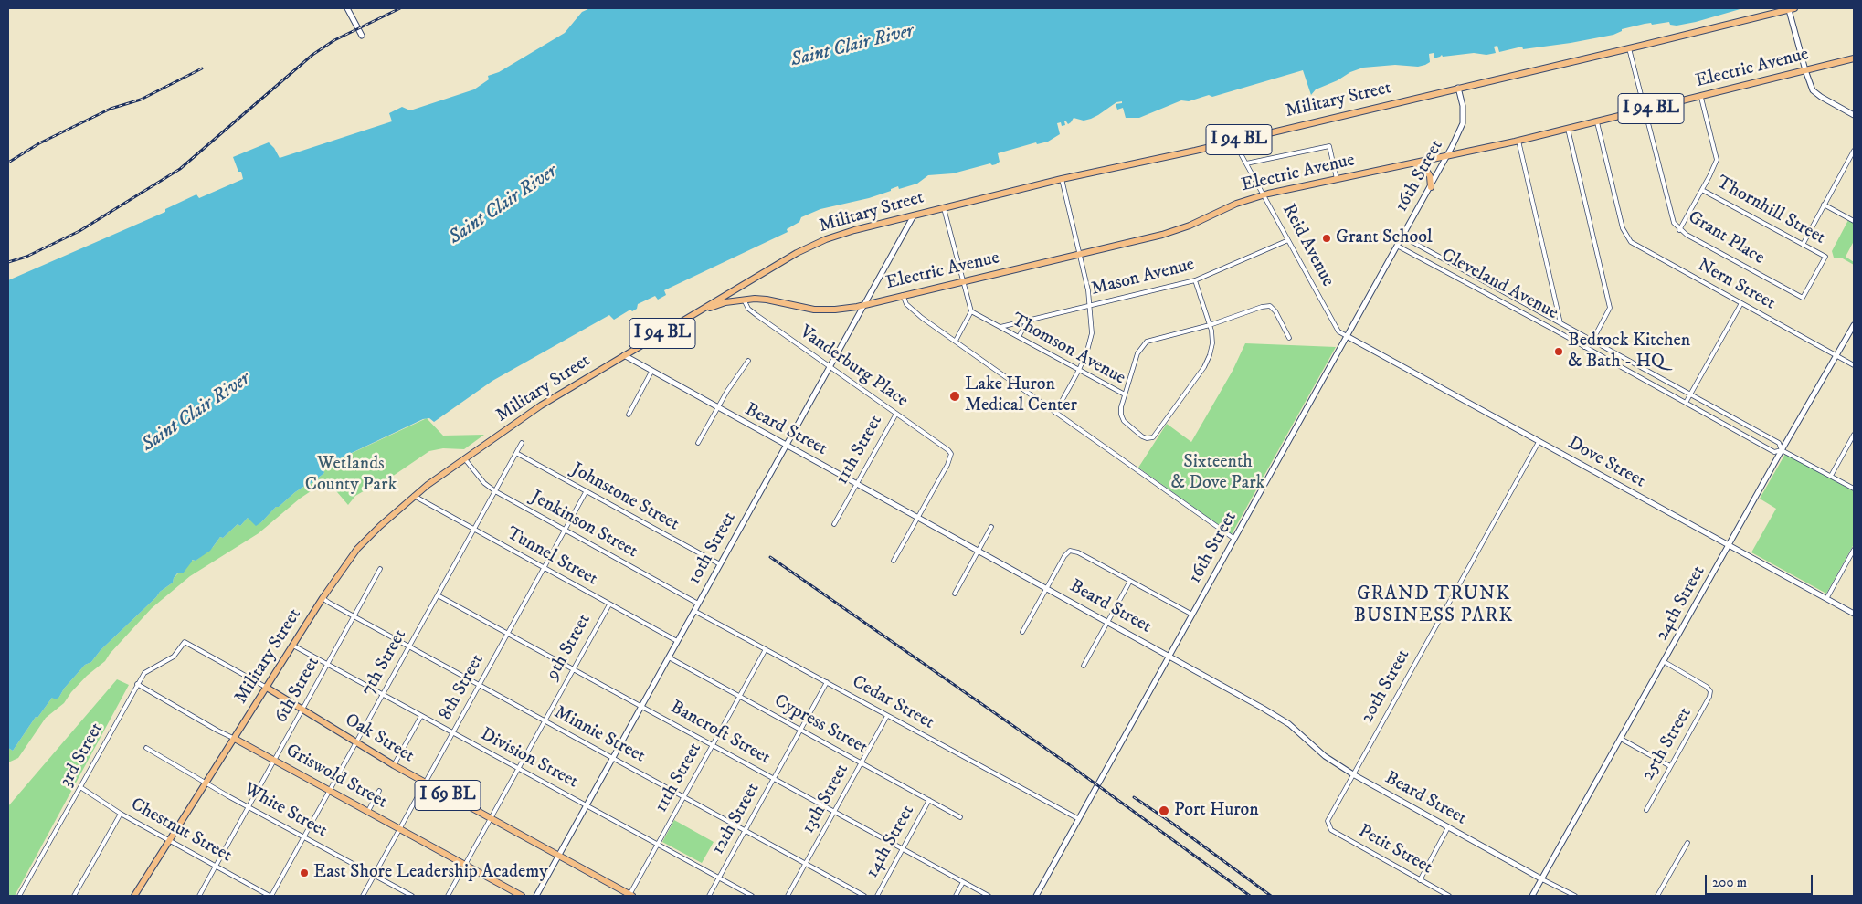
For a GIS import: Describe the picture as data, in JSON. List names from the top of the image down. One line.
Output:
{"streets":{"main road":["Electric Avenue","Military Street","I 94 BL","Oak Street","Griswold Street","I 69 BL"],"street":["16th Street","Thornhill Street","Grant Place","Reid Avenue","Mason Avenue","Cleveland Avenue","Nern Street","Thomson Avenue","Vanderburg Place","Beard Street","11th Street","Dove Street","Johnstone Street","Jenkinson Street","10th Street","Tunnel Street","24th Street","9th Street","7th Street","20th Street","8th Street","6th Street","Cedar Street","Cypress Street","Bancroft Street","Minnie Street","25th Street","3rd Street","Division Street","13th Street","White Street","12th Street","Chestnut Street","14th Street","Petit Street"]},"crossings":[["Electric Avenue","Military Street"],["Electric Avenue","16th Street"],["Electric Avenue","Grant Place"],["Electric Avenue","Reid Avenue"],["Electric Avenue","Nern Street"],["Electric Avenue","Vanderburg Place"],["Electric Avenue","10th Street"],["Military Street","16th Street"],["Military Street","Grant Place"],["Military Street","Reid Avenue"],["Military Street","Beard Street"],["Military Street","Jenkinson Street"],["Military Street","10th Street"],["Military Street","Tunnel Street"],["Military Street","Minnie Street"],["Military Street","Oak Street"],["Military Street","Division Street"],["Military Street","Griswold Street"],["Military Street","White Street"],["Military Street","Chestnut Street"],["16th Street","Reid Avenue"],["16th Street","Cleveland Avenue"],["16th Street","Beard Street"],["16th Street","Dove Street"],["16th Street","Cedar Street"],["Thornhill Street","Grant Place"],["Reid Avenue","Mason Avenue"],["Reid Avenue","Dove Street"],["Mason Avenue","Thomson Avenue"],["Cleveland Avenue","24th Street"],["Nern Street","24th Street"],["Vanderburg Place","Beard Street"],["Vanderburg Place","11th Street"],["Vanderburg Place","10th Street"],["Beard Street","11th Street"],["Beard Street","10th Street"],["Beard Street","24th Street"],["Beard Street","20th Street"],["11th Street","Cedar Street"],["11th Street","Cypress Street"],["11th Street","Bancroft Street"],["11th Street","Minnie Street"],["11th Street","Oak Street"],["11th Street","Division Street"],["Dove Street","24th Street"],["Dove Street","20th Street"],["Johnstone Street","10th Street"],["Johnstone Street","7th Street"],["Johnstone Street","8th Street"],["Jenkinson Street","10th Street"],["Jenkinson Street","7th Street"],["Jenkinson Street","8th Street"],["10th Street","Tunnel Street"],["10th Street","Cedar Street"],["10th Street","Cypress Street"],["10th Street","Bancroft Street"],["10th Street","Minnie Street"],["10th Street","Oak Street"],["10th Street","Division Street"],["Tunnel Street","9th Street"],["Tunnel Street","7th Street"],["Tunnel Street","8th Street"],["24th Street","25th Street"],["9th Street","Bancroft Street"],["9th Street","Minnie Street"],["9th Street","Oak Street"],["9th Street","Division Street"],["9th Street","Griswold Street"],["7th Street","Bancroft Street"],["7th Street","Minnie Street"],["7th Street","Oak Street"],["7th Street","Division Street"],["7th Street","Griswold Street"],["7th Street","White Street"],["7th Street","Chestnut Street"],["20th Street","Petit Street"],["8th Street","Bancroft Street"],["8th Street","Minnie Street"],["8th Street","Oak Street"],["8th Street","Division Street"],["8th Street","Griswold Street"],["8th Street","White Street"],["6th Street","Minnie Street"],["6th Street","Oak Street"],["6th Street","Division Street"],["6th Street","Griswold Street"],["6th Street","White Street"],["6th Street","Chestnut Street"],["Cedar Street","13th Street"],["Cedar Street","12th Street"],["Cypress Street","13th Street"],["Cypress Street","12th Street"],["Cypress Street","14th Street"],["Bancroft Street","13th Street"],["Bancroft Street","12th Street"],["Bancroft Street","14th Street"],["Minnie Street","13th Street"],["Minnie Street","12th Street"],["Oak Street","3rd Street"],["3rd Street","Griswold Street"],["3rd Street","Chestnut Street"],["Division Street","12th Street"]],"districts":["GRAND TRUNK BUSINESS PARK"],"water":["Saint Clair River"],"parks":["Sixteenth & Dove Park","Wetlands County Park"],"places":["Grant School","Bedrock Kitchen & Bath - HQ","Lake Huron Medical Center","Port Huron","East Shore Leadership Academy"],"scale_bar":"200 m"}
